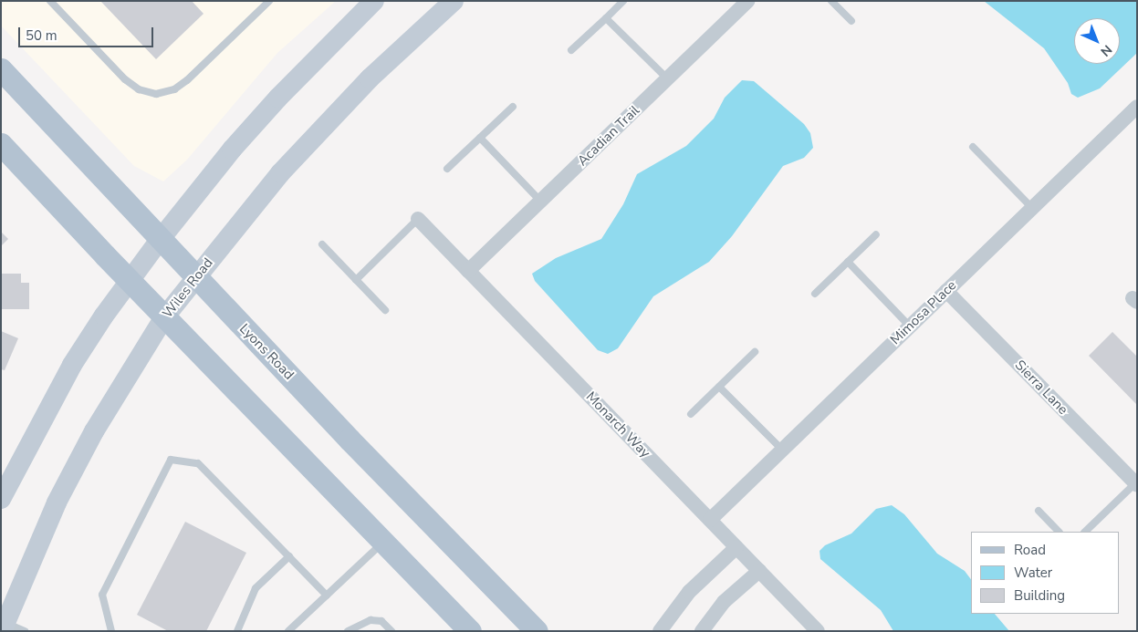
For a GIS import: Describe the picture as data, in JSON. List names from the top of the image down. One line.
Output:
{"streets":{"main road":["Wiles Road","Lyons Road"],"street":["Acadian Trail","Mimosa Place","Sierra Lane","Monarch Way"]},"crossings":[["Acadian Trail","Monarch Way"],["Wiles Road","Lyons Road"],["Mimosa Place","Sierra Lane"],["Mimosa Place","Monarch Way"]],"legend":["Road","Water","Building"],"scale_bar":"50 m","north":"bottom right"}
